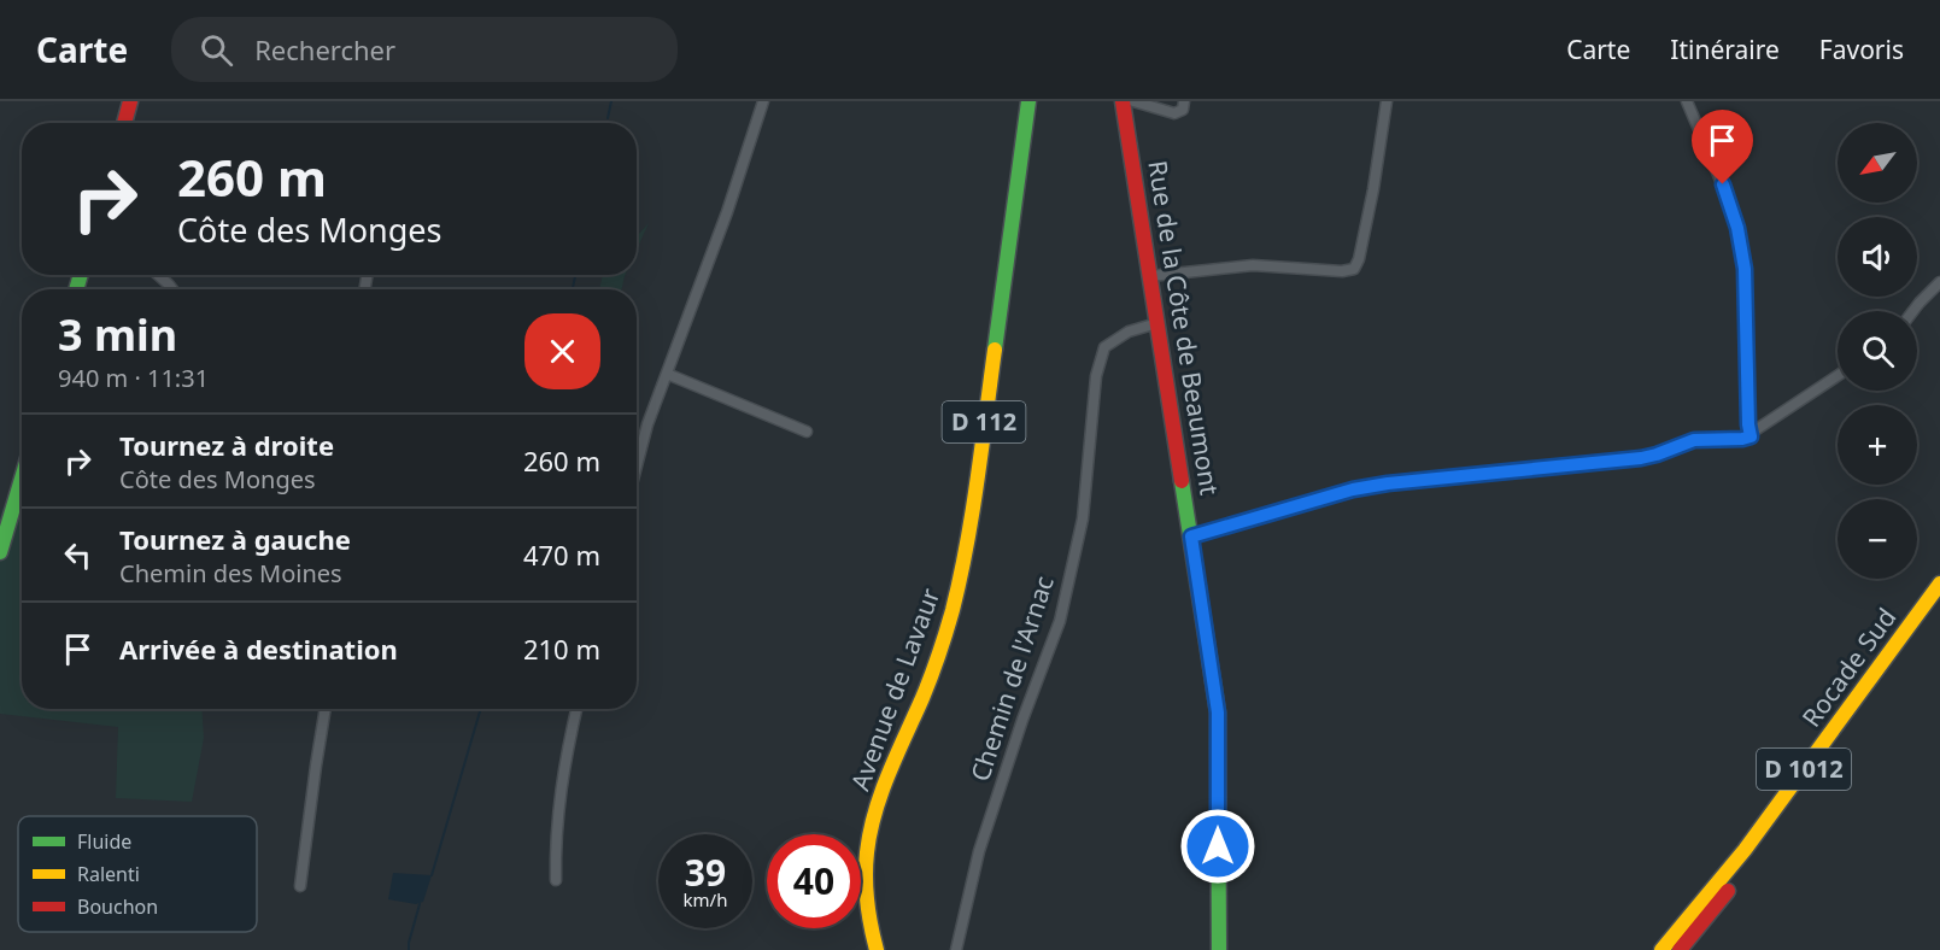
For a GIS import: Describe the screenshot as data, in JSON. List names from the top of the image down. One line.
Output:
{"streets":{"main road":["Rue de la Côte de Beaumont","D 112","Rocade Sud","Avenue de Lavaur","D 1012"],"street":["Chemin de l'Arnac"]},"crossings":[["Rue de la Côte de Beaumont","Chemin de l'Arnac"]],"legend":["Fluide","Ralenti","Bouchon"],"north":"bottom left","page":{"header":"Carte","search":"Rechercher","nav":["Carte","Itinéraire","Favoris"],"map_buttons":["+","−"],"turn":["260 m","Côte des Monges"],"heading":["3 min","940 m · 11:31"],"list":[{"name":"Tournez à droite","note":"Côte des Monges","value":"260 m"},{"name":"Tournez à gauche","note":"Chemin des Moines","value":"470 m"},{"name":"Arrivée à destination","value":"210 m"}],"speed":"39 km/h","limit":"40"}}
